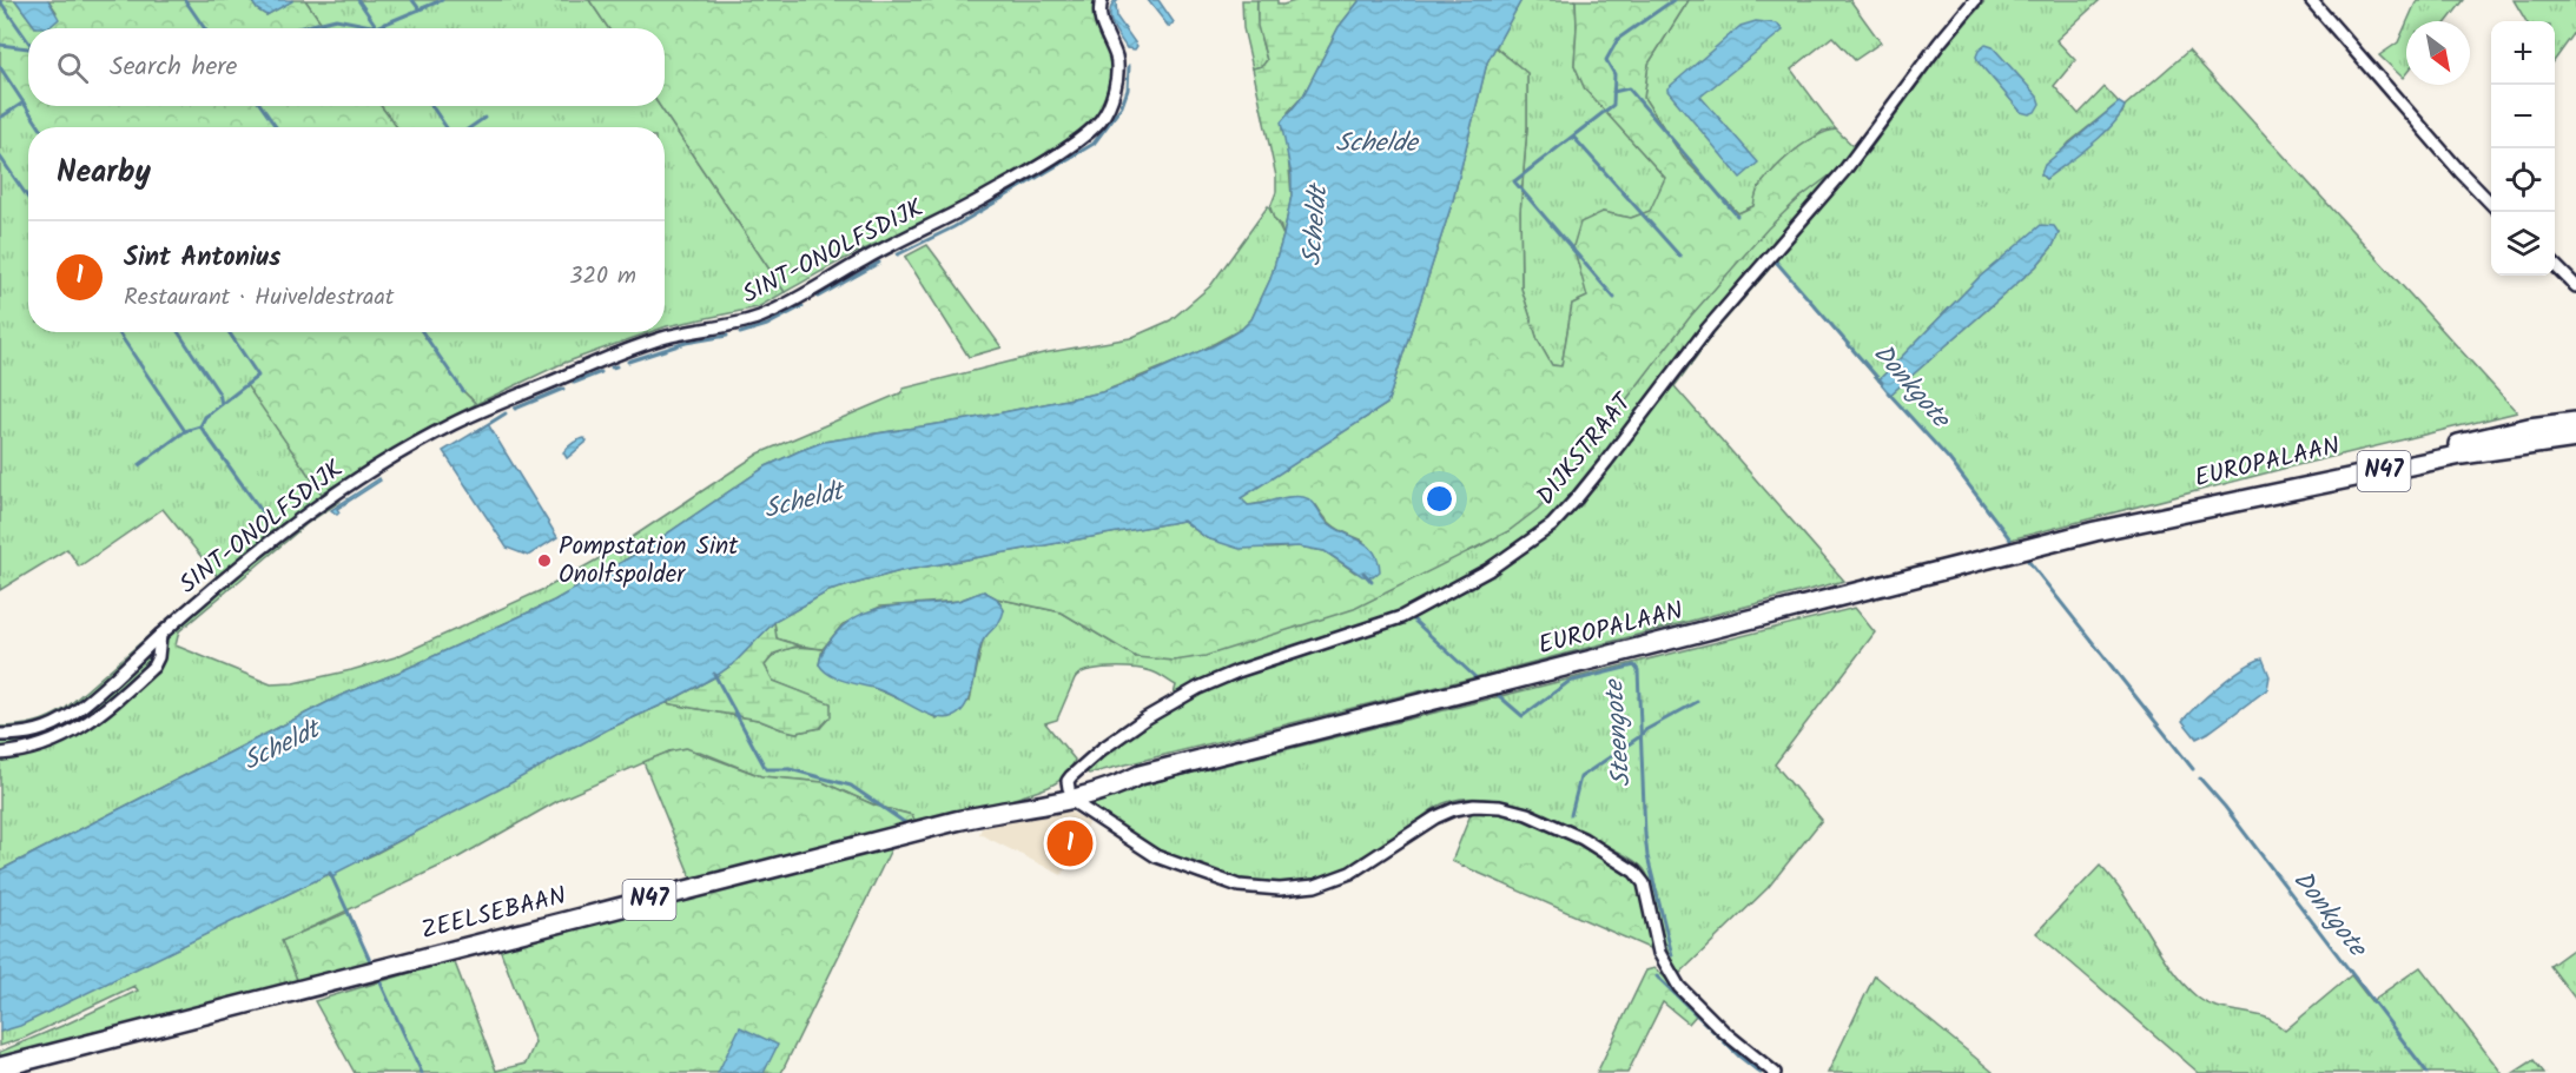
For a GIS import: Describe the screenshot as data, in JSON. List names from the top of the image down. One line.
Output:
{"streets":{"main road":["EUROPALAAN","N47","ZEELSEBAAN"],"street":["SINT-ONOLFSDIJK","DIJKSTRAAT"]},"crossings":[["DIJKSTRAAT","ZEELSEBAAN"],["EUROPALAAN","ZEELSEBAAN"]],"water":["Schelde","Scheldt","Donkgote","Steengote"],"places":["Pompstation Sint Onolfspolder"],"north":"bottom right","page":{"map_buttons":["+","−"],"search":"Search here","heading":"Nearby","list":[{"mark":"1","name":"Sint Antonius","note":"Restaurant · Huiveldestraat","value":"320 m"}],"pins":"1"}}
